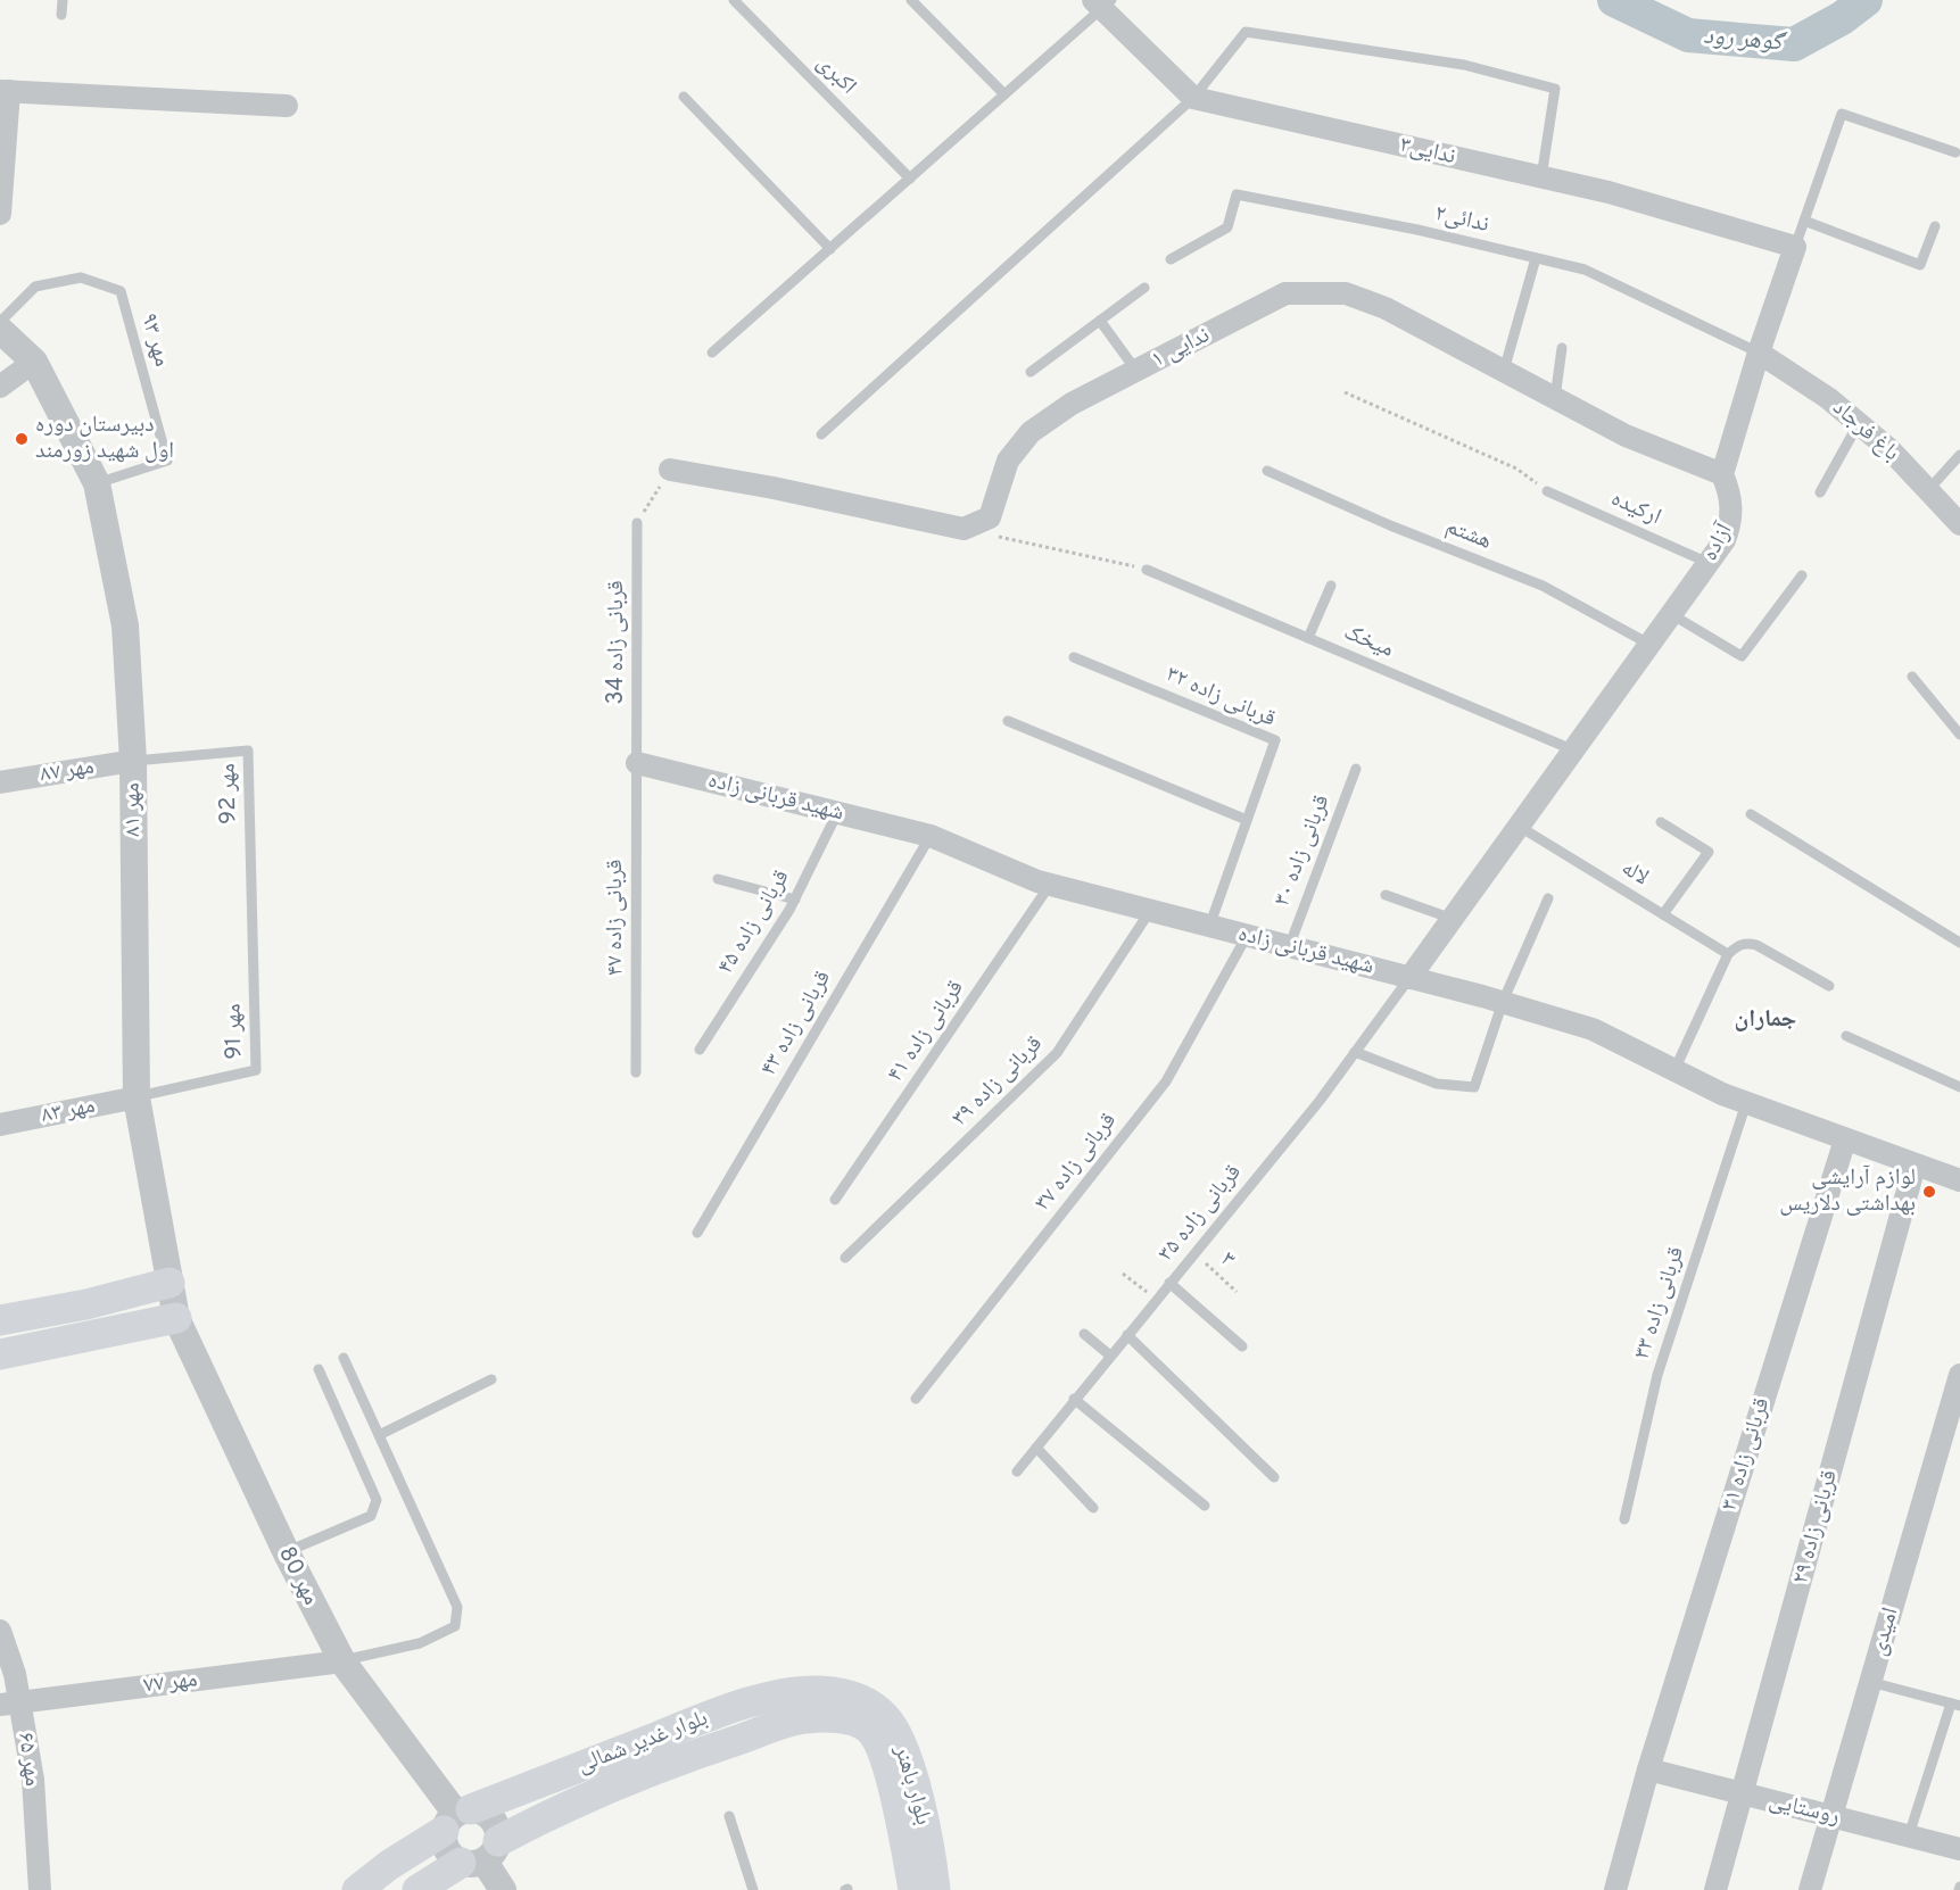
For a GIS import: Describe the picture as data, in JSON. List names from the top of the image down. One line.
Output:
{"streets":{"main road":["بلوار غدیر شمالی","بلوار باهنر"],"street":["ندایی۳","ندایی ۱","باغ فرجاد","آزاده","مهر ۸۷","شهید قربانی زاده","مهر ۸۱","مهر ۸۳","قربانی زاده ۳۱","قربانی زاده ۲۹","مهر 80","امیدی","مهر ۷۷","مهر ۶۵","روستایی"],"lane":["اکبری","ندائی۲","مهر ۹۳","ارکیده","هشتم","میخک","قربانی زاده 34","قربانی زاده ۳۲","مهر 92","قربانی زاده ۳۰","لاله","قربانی زاده ۴۷","قربانی زاده ۴۵","قربانی زاده ۴۳","مهر 91","قربانی زاده ۴۱","قربانی زاده ۳۹","قربانی زاده ۳۷","قربانی زاده ۳۵","قربانی زاده ۳۳"],"path":["۳"]},"crossings":[["ندائی۲","باغ فرجاد"],["مهر ۹۳","مهر ۸۱"],["ندایی ۱","آزاده"],["ارکیده","آزاده"],["هشتم","آزاده"],["آزاده","میخک"],["آزاده","شهید قربانی زاده"],["آزاده","لاله"],["آزاده","قربانی زاده ۳۵"],["قربانی زاده 34","شهید قربانی زاده"],["قربانی زاده 34","قربانی زاده ۴۷"],["قربانی زاده ۳۲","شهید قربانی زاده"],["مهر ۸۷","مهر 92"],["مهر ۸۷","مهر ۸۱"],["مهر 92","مهر ۸۱"],["مهر 92","مهر 91"],["شهید قربانی زاده","قربانی زاده ۳۰"],["شهید قربانی زاده","قربانی زاده ۴۷"],["شهید قربانی زاده","قربانی زاده ۴۵"],["شهید قربانی زاده","قربانی زاده ۴۳"],["شهید قربانی زاده","قربانی زاده ۴۱"],["شهید قربانی زاده","قربانی زاده ۳۹"],["شهید قربانی زاده","قربانی زاده ۳۷"],["شهید قربانی زاده","قربانی زاده ۳۵"],["شهید قربانی زاده","قربانی زاده ۳۳"],["شهید قربانی زاده","قربانی زاده ۳۱"],["شهید قربانی زاده","قربانی زاده ۲۹"],["مهر ۸۱","مهر 91"],["مهر ۸۱","مهر ۸۳"],["مهر ۸۱","مهر 80"],["مهر 91","مهر ۸۳"],["قربانی زاده ۳۵","۳"],["قربانی زاده ۳۱","روستایی"],["قربانی زاده ۲۹","روستایی"],["مهر 80","مهر ۷۷"],["مهر 80","بلوار غدیر شمالی"],["امیدی","روستایی"],["مهر ۷۷","مهر ۶۵"],["بلوار غدیر شمالی","بلوار باهنر"]],"districts":["جماران"],"water":["گوهر رود"],"places":["دبیرستان دوره اول شهید زورمند","لوازم آرایشی بهداشتی دلاریس"]}
